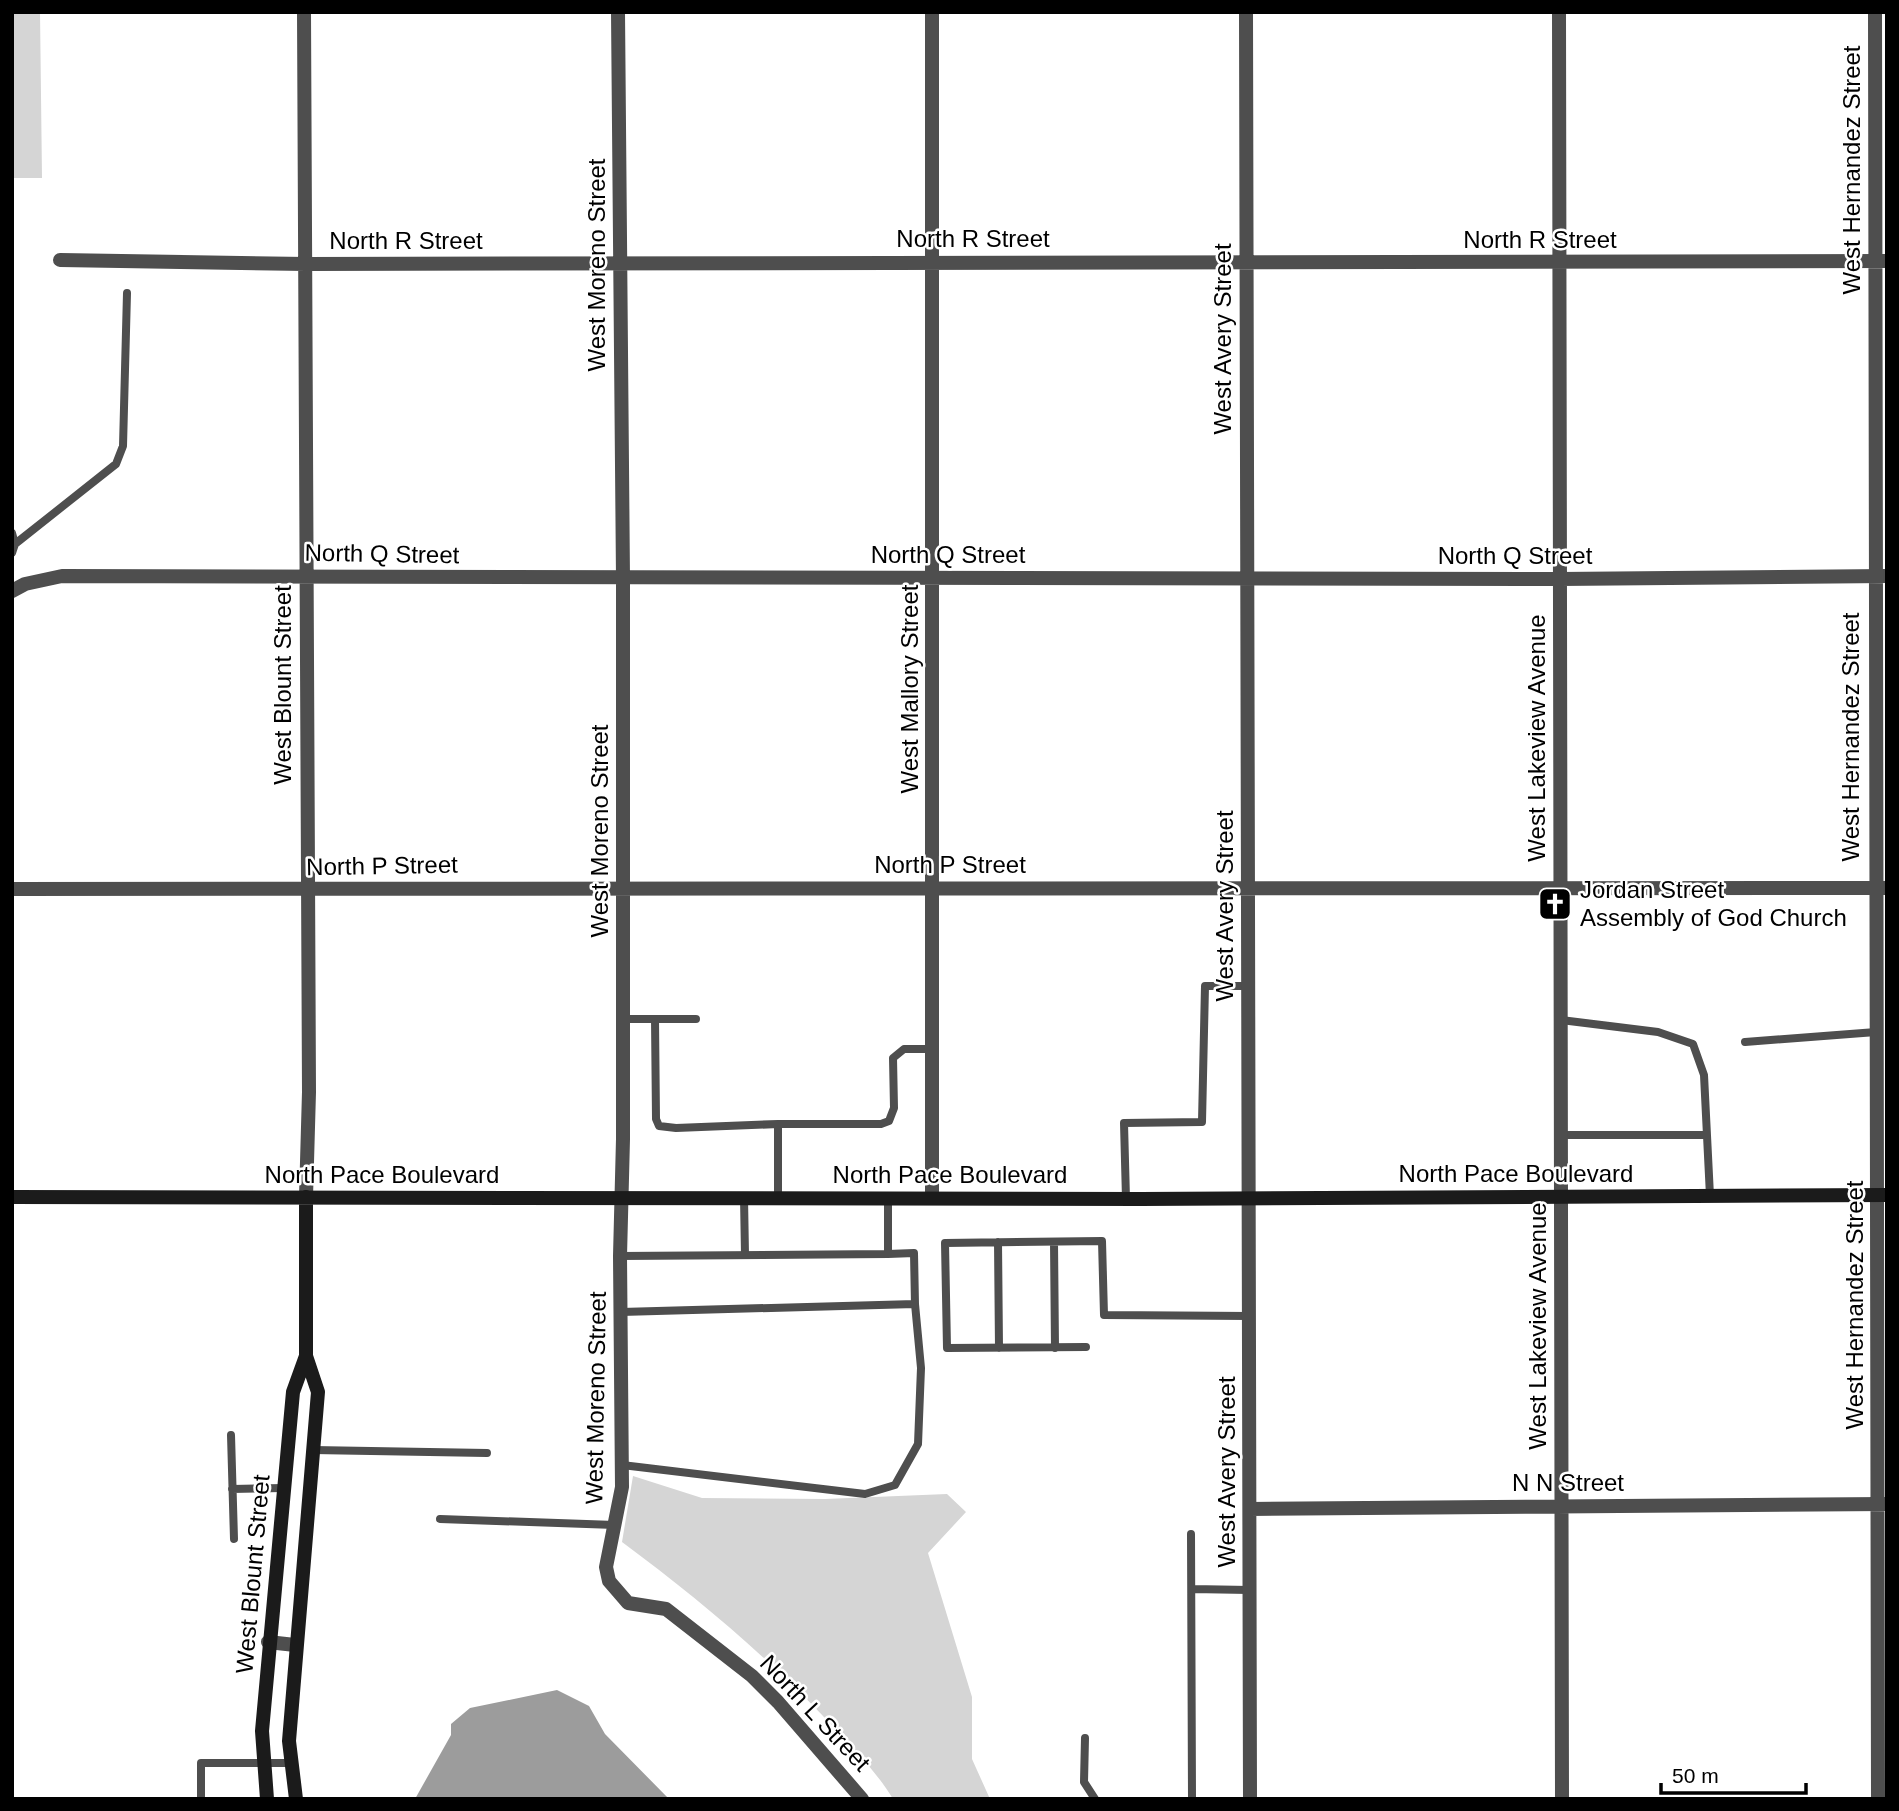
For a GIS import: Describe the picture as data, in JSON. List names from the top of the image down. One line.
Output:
{"streets":{"main road":["West Blount Street","North Pace Boulevard"],"street":["West Hernandez Street","North R Street","West Moreno Street","West Avery Street","North Q Street","West Mallory Street","West Lakeview Avenue","North P Street","N N Street","North L Street"]},"crossings":[["West Hernandez Street","North R Street"],["West Hernandez Street","North Q Street"],["West Hernandez Street","North P Street"],["West Hernandez Street","North Pace Boulevard"],["West Hernandez Street","N N Street"],["North R Street","West Moreno Street"],["North R Street","West Avery Street"],["North R Street","West Blount Street"],["North R Street","West Mallory Street"],["North R Street","West Lakeview Avenue"],["West Moreno Street","North Q Street"],["West Moreno Street","North P Street"],["West Moreno Street","North Pace Boulevard"],["West Moreno Street","North L Street"],["West Avery Street","North Q Street"],["West Avery Street","North P Street"],["West Avery Street","North Pace Boulevard"],["West Avery Street","N N Street"],["North Q Street","West Blount Street"],["North Q Street","West Mallory Street"],["North Q Street","West Lakeview Avenue"],["West Blount Street","North P Street"],["West Blount Street","North Pace Boulevard"],["West Mallory Street","North P Street"],["West Mallory Street","North Pace Boulevard"],["West Lakeview Avenue","North P Street"],["West Lakeview Avenue","North Pace Boulevard"],["West Lakeview Avenue","N N Street"]],"places":{"church":["Jordan Street Assembly of God Church"]},"scale_bar":"50 m"}
